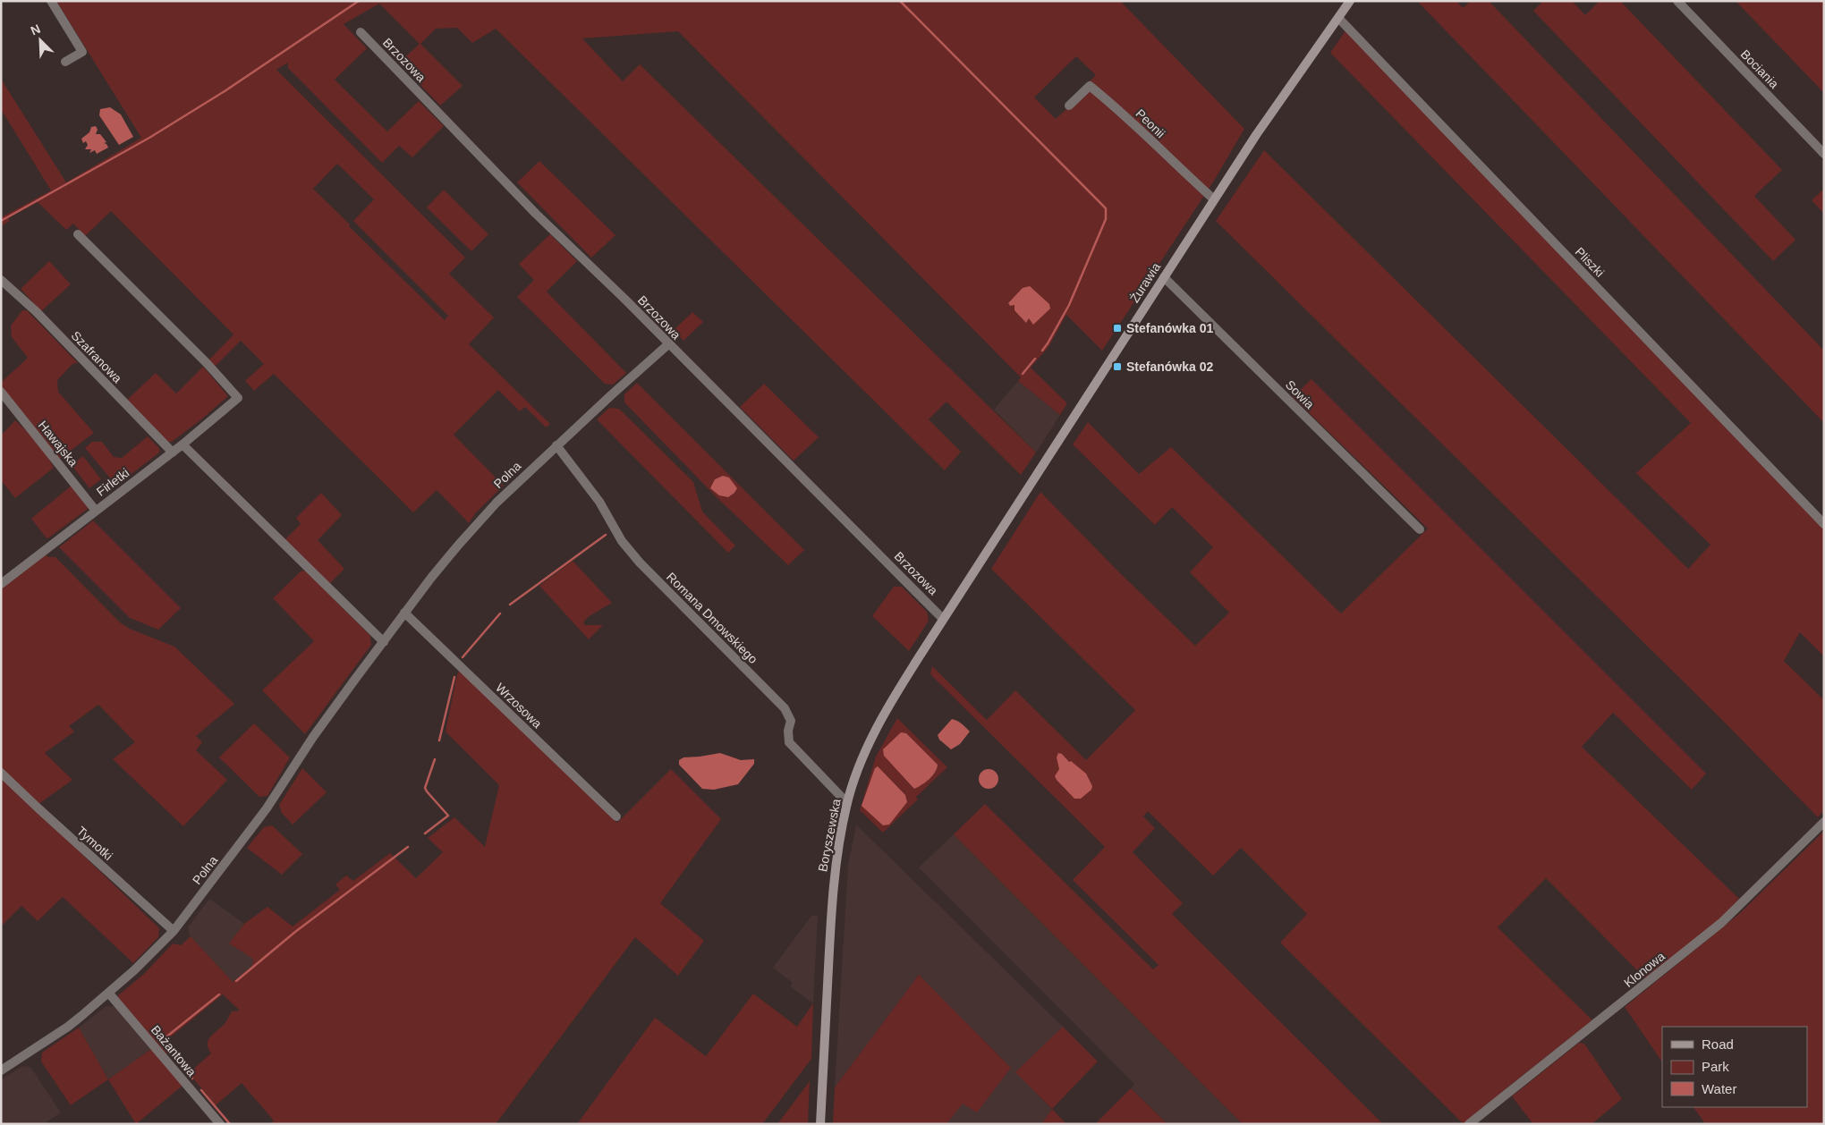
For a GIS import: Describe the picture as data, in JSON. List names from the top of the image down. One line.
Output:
{"streets":{"main road":["Żurawia","Boryszewska"],"street":["Brzozowa","Bociania","Peonii","Pliszki","Szafranowa","Sowia","Hawajska","Polna","Firletki","Romana Dmowskiego","Wrzosowa","Tymotki","Klonowa","Bażantowa"]},"crossings":[["Brzozowa","Polna"],["Brzozowa","Boryszewska"],["Peonii","Żurawia"],["Pliszki","Żurawia"],["Żurawia","Sowia"],["Żurawia","Boryszewska"],["Szafranowa","Firletki"],["Hawajska","Firletki"],["Polna","Romana Dmowskiego"],["Polna","Wrzosowa"],["Polna","Tymotki"],["Polna","Bażantowa"],["Romana Dmowskiego","Boryszewska"]],"places":{"transit":["Stefanówka 01","Stefanówka 02"]},"legend":["Road","Park","Water"],"north":"top left"}
